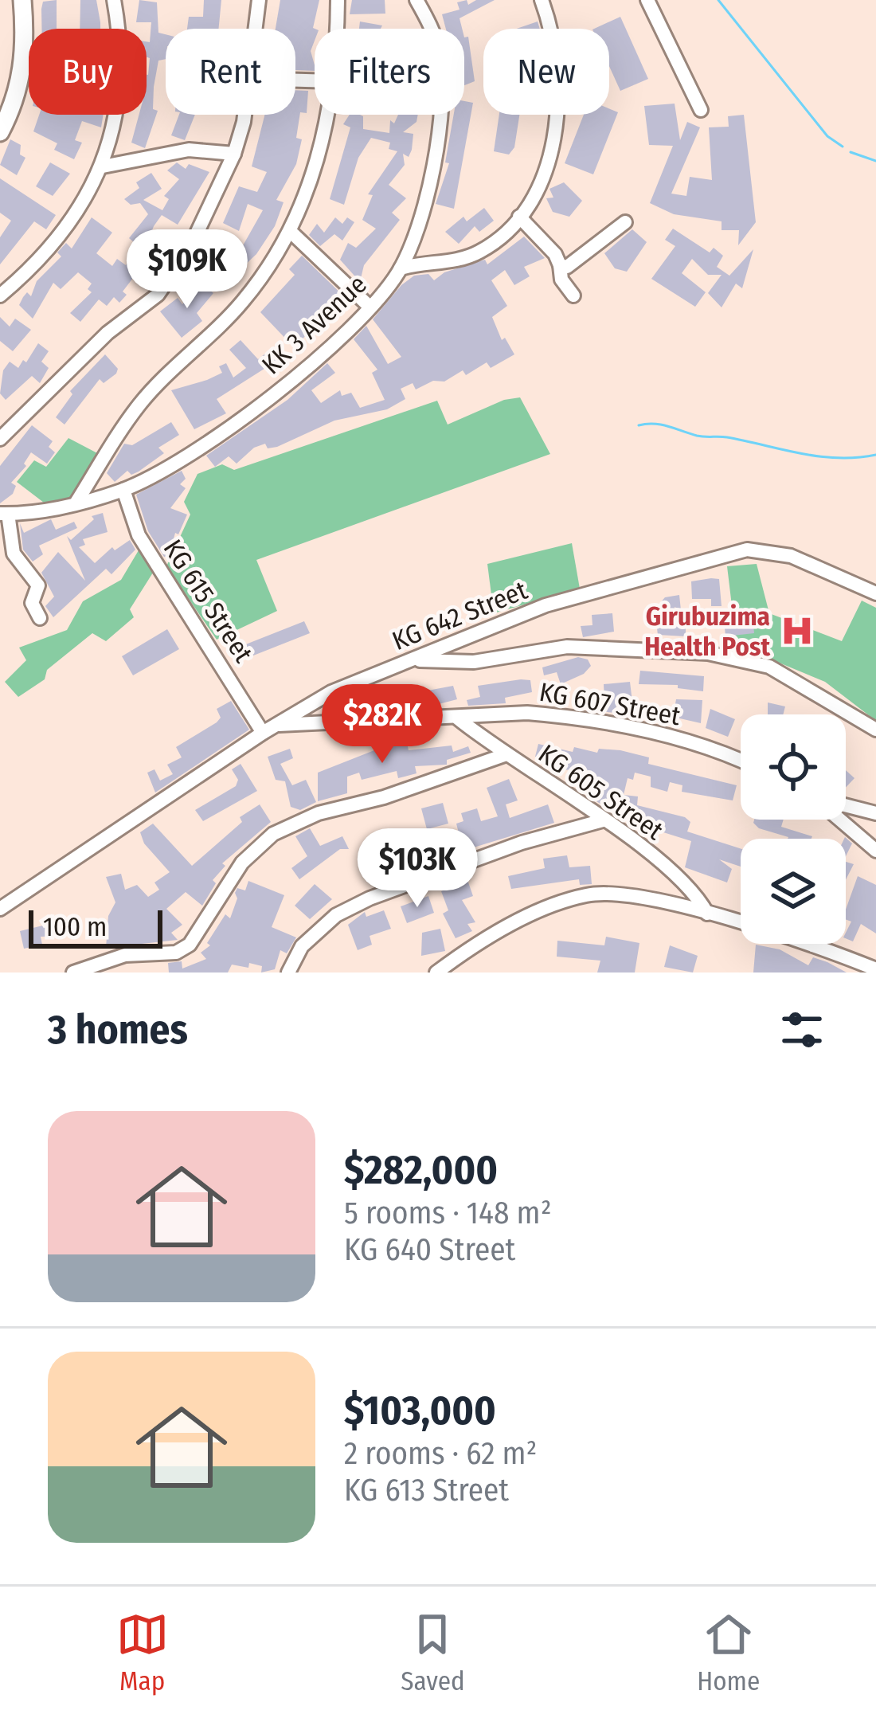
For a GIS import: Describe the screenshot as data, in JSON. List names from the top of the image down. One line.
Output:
{"streets":{"street":["KK 3 Avenue","KG 615 Street","KG 642 Street","KG 607 Street","KG 605 Street"]},"crossings":[["KK 3 Avenue","KG 615 Street"],["KG 615 Street","KG 642 Street"],["KG 642 Street","KG 607 Street"],["KG 607 Street","KG 605 Street"]],"places":{"hospital":["Girubuzima Health Post"]},"scale_bar":"100 m","page":{"chip":["Buy","Rent","Filters","New"],"price":["$109K","$282K","$103K"],"scale":"100 m","heading":"3 homes","list":[{"name":"$282,000","note":"5 rooms · 148 m² · KG 640 Street"},{"name":"$103,000","note":"2 rooms · 62 m² · KG 613 Street"}],"tabs":["Map","Saved","Home"]}}
